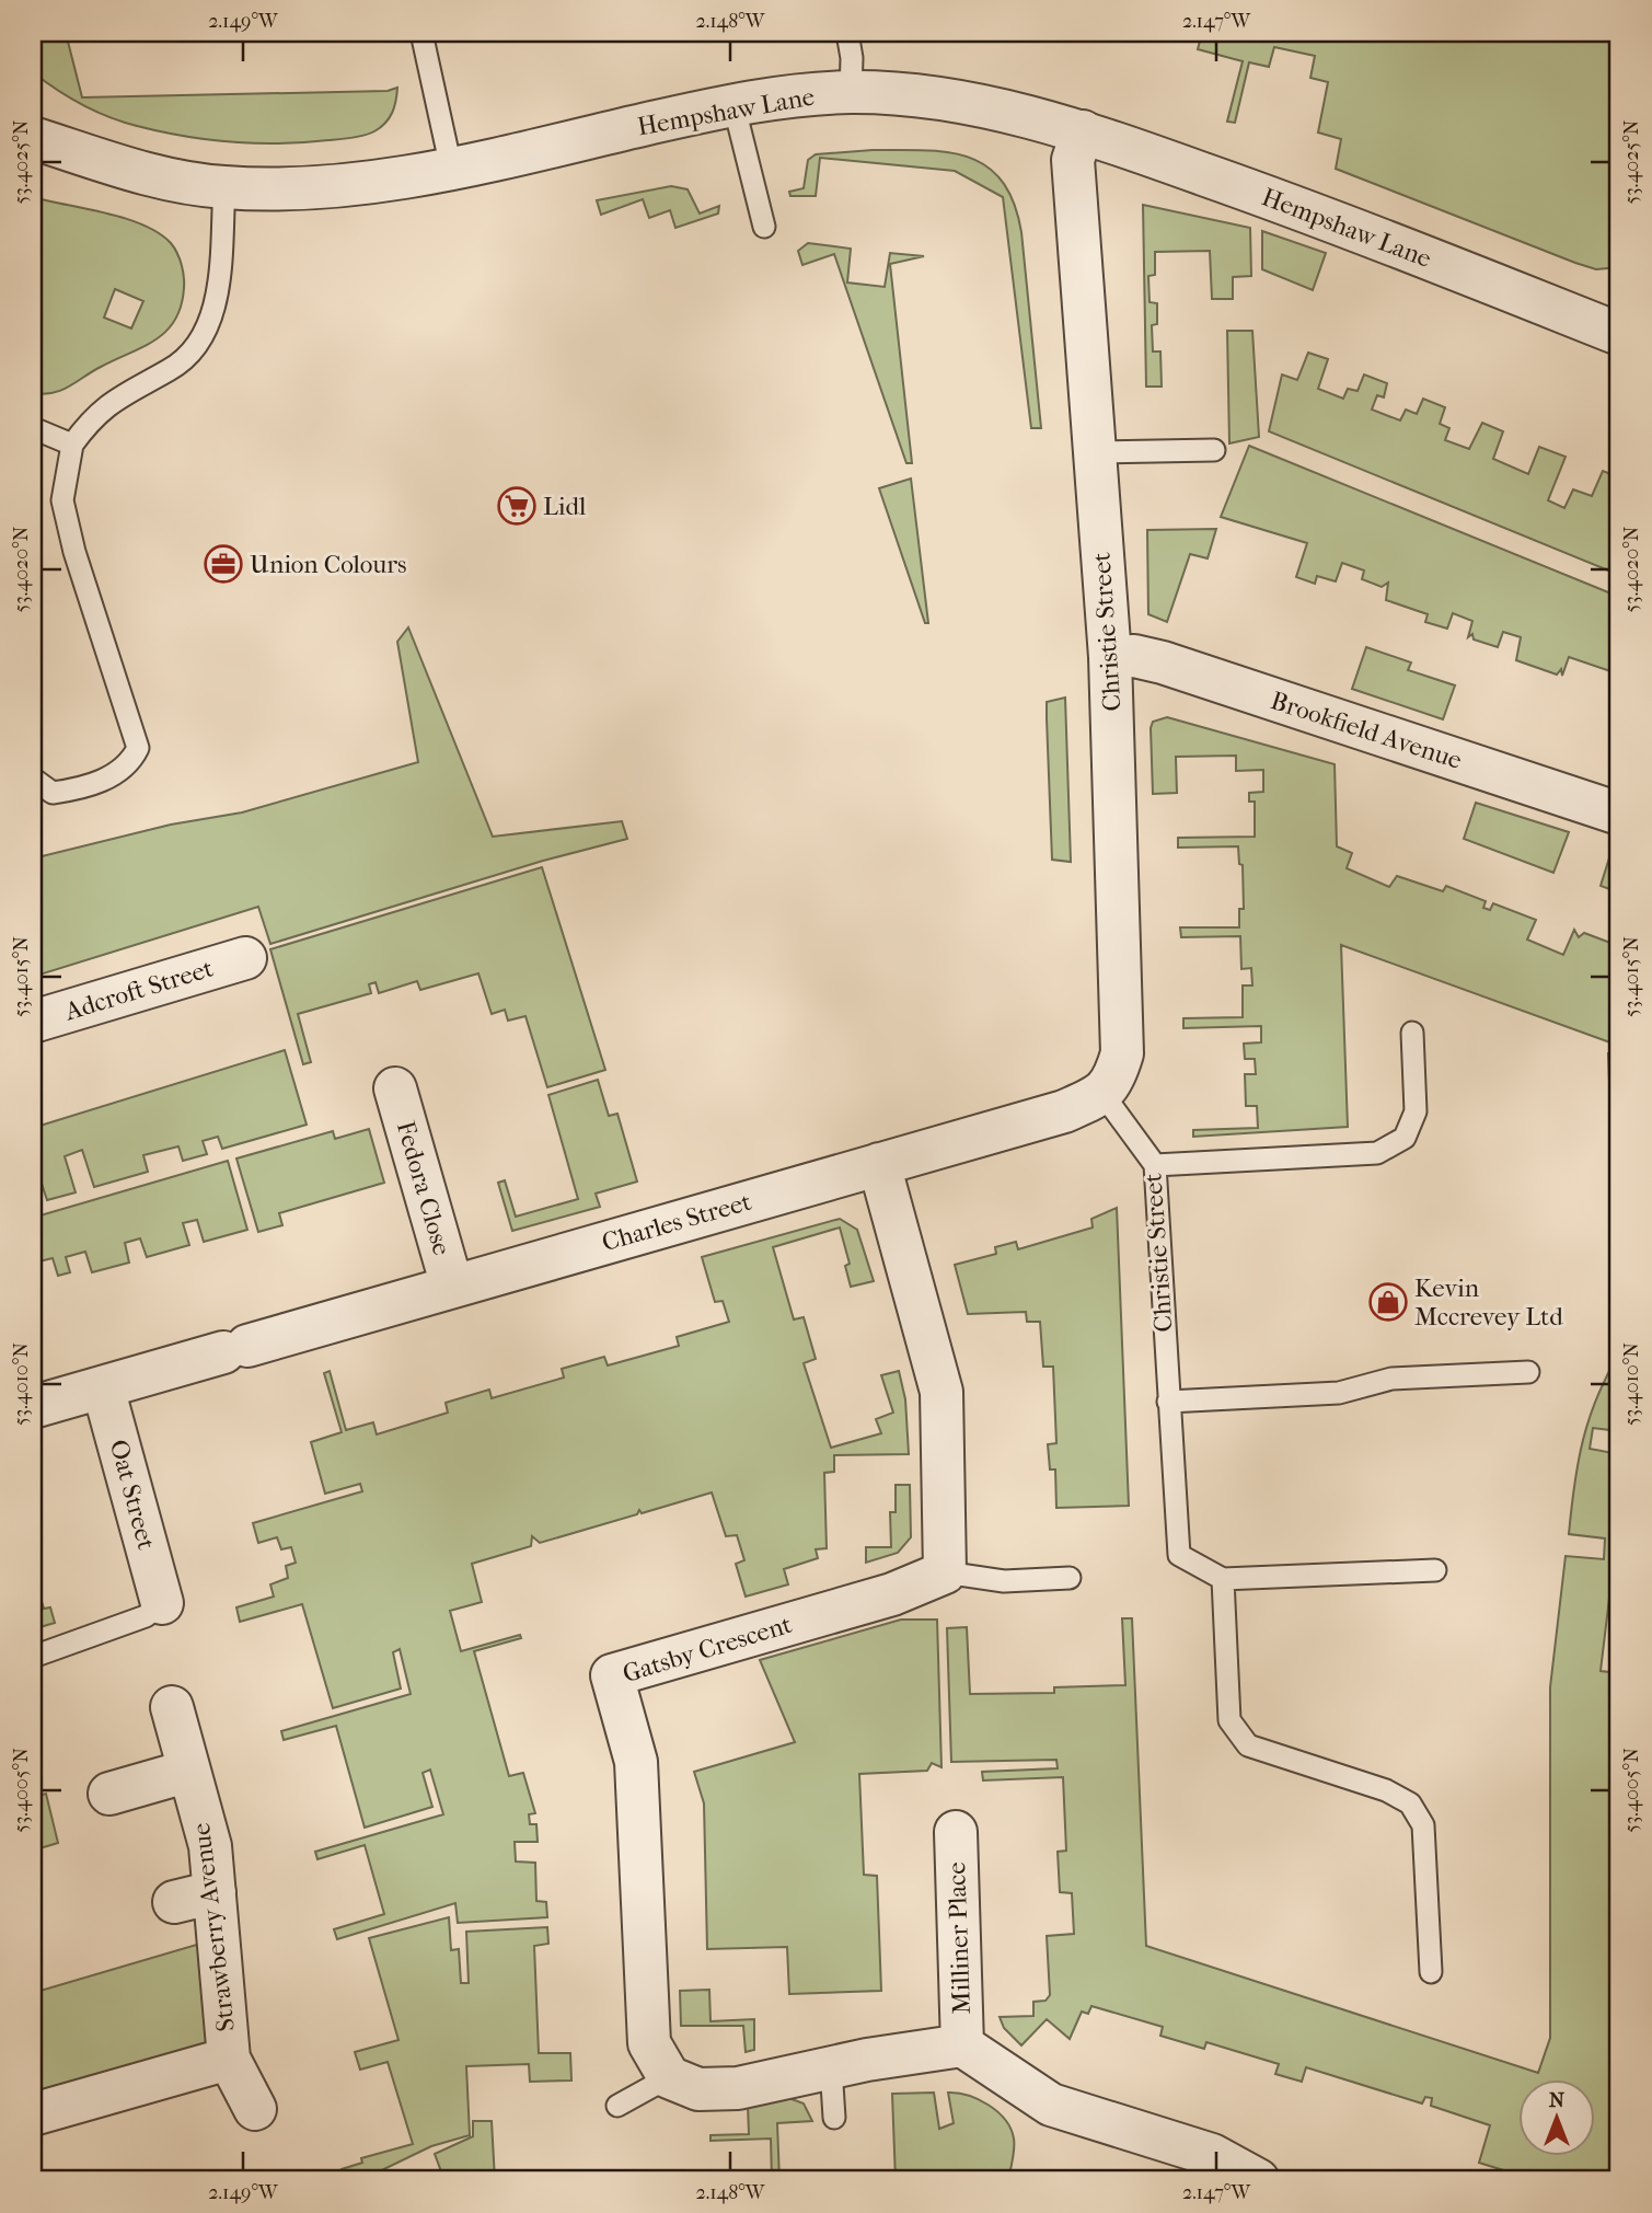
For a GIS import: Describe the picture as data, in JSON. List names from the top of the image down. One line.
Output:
{"streets":{"street":["Hempshaw Lane","Christie Street","Brookfield Avenue","Adcroft Street","Fedora Close","Charles Street","Oat Street","Gatsby Crescent","Strawberry Avenue","Milliner Place"]},"crossings":[["Hempshaw Lane","Christie Street"],["Christie Street","Brookfield Avenue"],["Christie Street","Charles Street"],["Fedora Close","Charles Street"],["Charles Street","Oat Street"]],"places":{"supermarket":["Lidl"],"office":["Union Colours"],"shop":["Kevin Mccrevey Ltd"]},"north":"top","coordinates":["2.149°W","2.148°W","2.147°W","53.4025°N","53.4020°N","53.4015°N","53.4010°N","53.4005°N"]}
